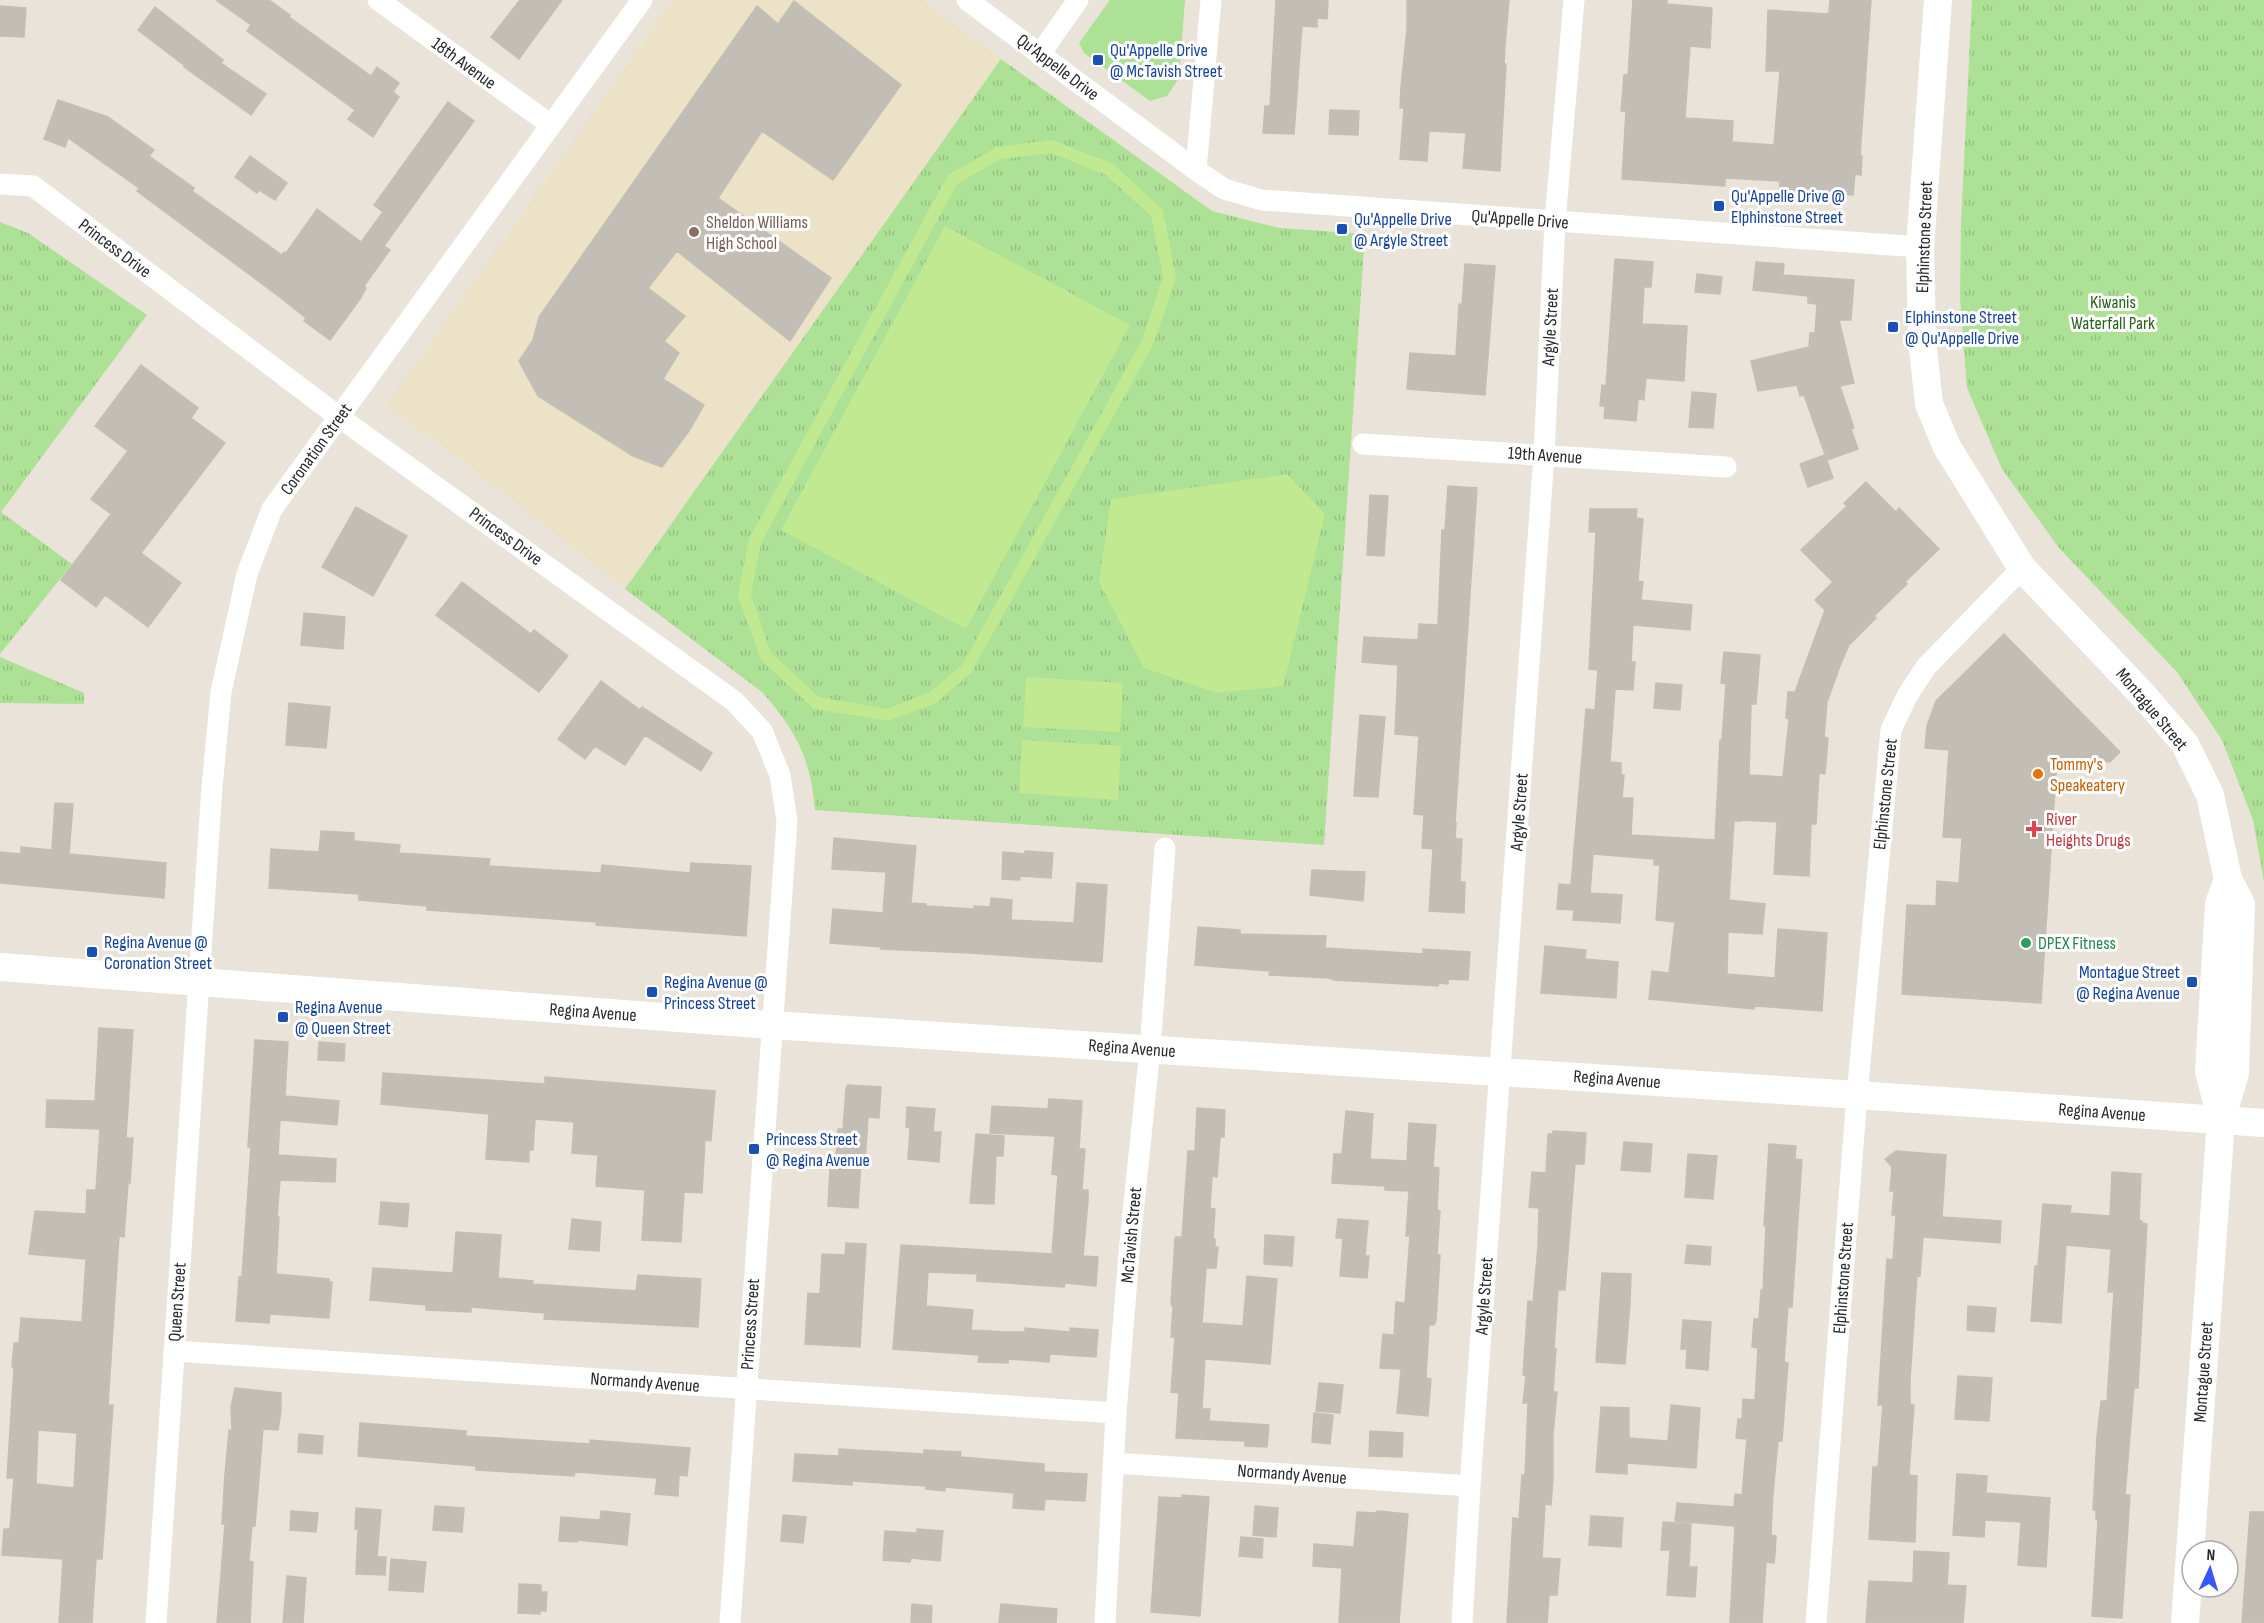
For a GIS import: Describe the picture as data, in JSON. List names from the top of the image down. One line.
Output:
{"streets":{"street":["18th Avenue","Qu'Appelle Drive","Elphinstone Street","Princess Drive","Argyle Street","Coronation Street","19th Avenue","Montague Street","Regina Avenue","McTavish Street","Queen Street","Princess Street","Normandy Avenue"]},"crossings":[["18th Avenue","Coronation Street"],["Qu'Appelle Drive","Elphinstone Street"],["Qu'Appelle Drive","Argyle Street"],["Elphinstone Street","Montague Street"],["Elphinstone Street","Regina Avenue"],["Princess Drive","Coronation Street"],["Princess Drive","Regina Avenue"],["Princess Drive","Princess Street"],["Argyle Street","19th Avenue"],["Argyle Street","Regina Avenue"],["Argyle Street","Normandy Avenue"],["Coronation Street","Regina Avenue"],["Coronation Street","Queen Street"],["Montague Street","Regina Avenue"],["Regina Avenue","McTavish Street"],["Regina Avenue","Queen Street"],["Regina Avenue","Princess Street"],["McTavish Street","Normandy Avenue"],["Queen Street","Normandy Avenue"],["Princess Street","Normandy Avenue"]],"parks":["Kiwanis Waterfall Park"],"places":{"transit":["Qu'Appelle Drive @ McTavish Street","Qu'Appelle Drive @ Elphinstone Street","Qu'Appelle Drive @ Argyle Street","Elphinstone Street @ Qu'Appelle Drive","Regina Avenue @ Coronation Street","Montague Street @ Regina Avenue","Regina Avenue @ Princess Street","Regina Avenue @ Queen Street","Princess Street @ Regina Avenue"],"other":["Sheldon Williams High School","Tommy's Speakeatery","DPEX Fitness"],"health":["River Heights Drugs"]},"north":"top"}
